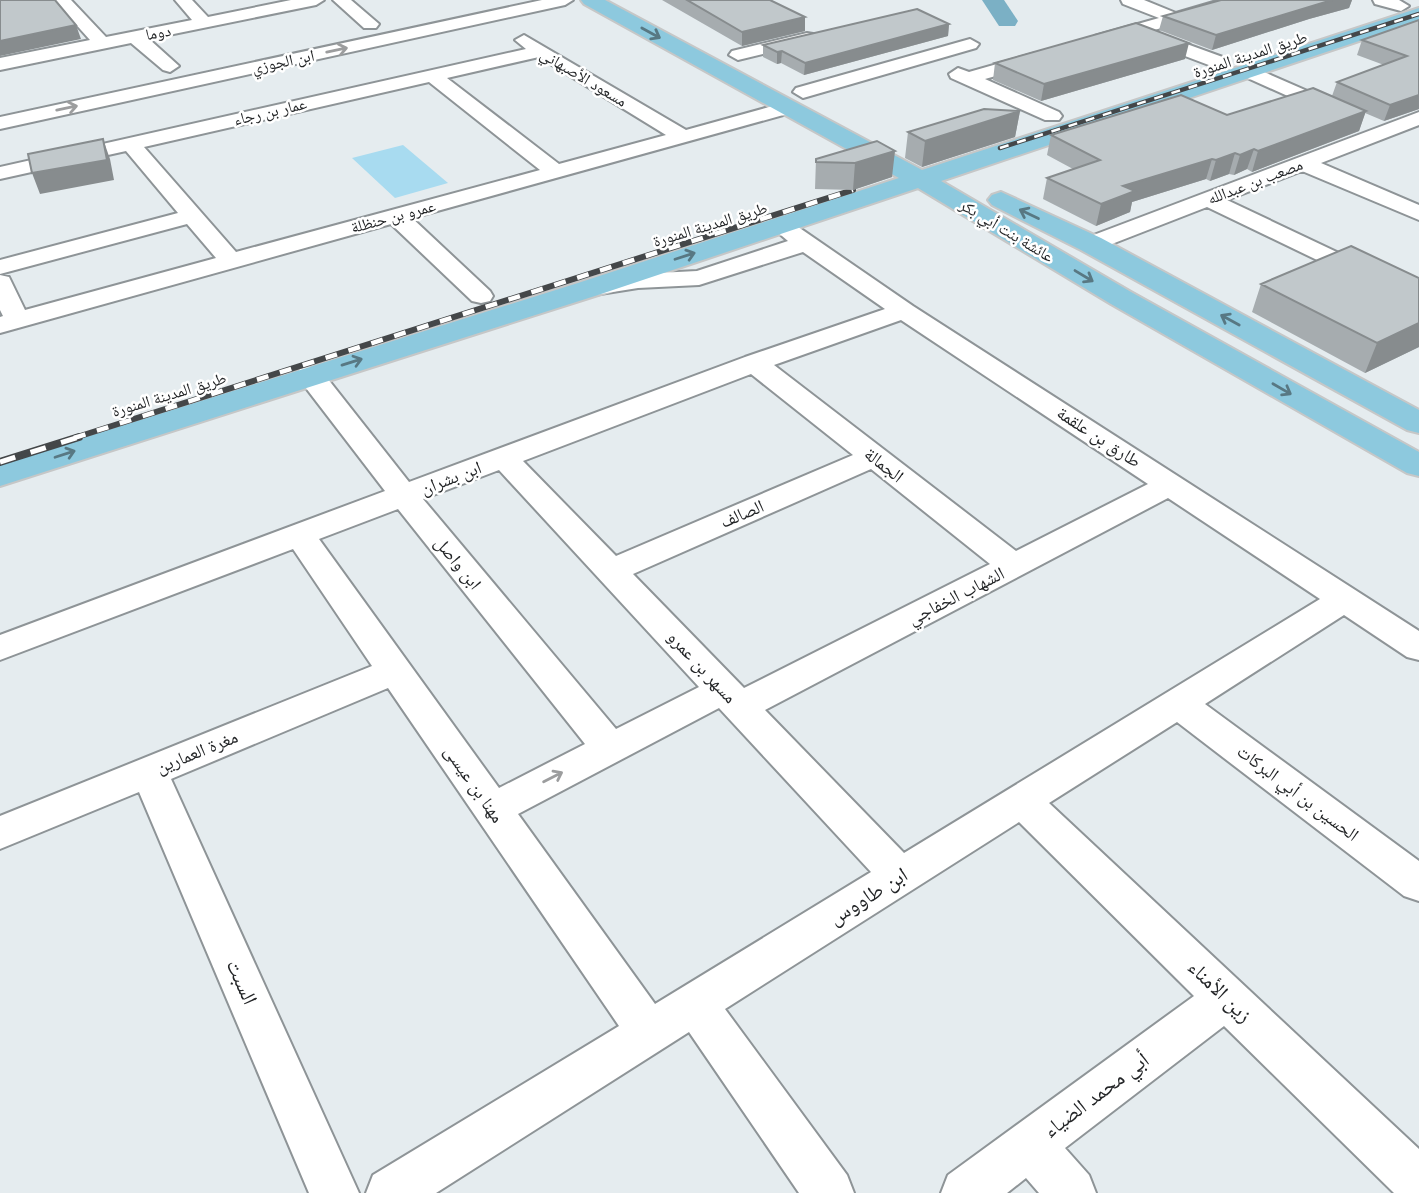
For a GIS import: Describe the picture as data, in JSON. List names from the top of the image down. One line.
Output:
{"streets":{"main road":["طريق المدينة المنورة","عائشة بنت أبي بكر"],"street":["دوما","ابن الجوزي","مسعود الأصبهاني","عمار بن رجاء","مصعب بن عبدالله","عمرو بن حنظلة","طارق بن علقمة","الجمالة","ابن بشران","الصالف","ابن واصل","الشهاب الخفاجي","مسهر بن عمرو","مغرة العمارين","مهنا بن عيسى","الحسين بن أبي البركات","ابن طاووس","السبت","زين الأمناء","أبي محمد الضياء"]},"crossings":[["طريق المدينة المنورة","عائشة بنت أبي بكر"],["طريق المدينة المنورة","طارق بن علقمة"],["طريق المدينة المنورة","ابن واصل"],["ابن الجوزي","مسعود الأصبهاني"],["مسعود الأصبهاني","عمار بن رجاء"],["مسعود الأصبهاني","عمرو بن حنظلة"],["مصعب بن عبدالله","عائشة بنت أبي بكر"],["عمرو بن حنظلة","عائشة بنت أبي بكر"],["طارق بن علقمة","ابن بشران"],["طارق بن علقمة","الشهاب الخفاجي"],["طارق بن علقمة","ابن طاووس"],["الجمالة","ابن بشران"],["الجمالة","الصالف"],["الجمالة","الشهاب الخفاجي"],["ابن بشران","ابن واصل"],["ابن بشران","مسهر بن عمرو"],["ابن بشران","مهنا بن عيسى"],["الصالف","مسهر بن عمرو"],["ابن واصل","الشهاب الخفاجي"],["الشهاب الخفاجي","مسهر بن عمرو"],["الشهاب الخفاجي","مهنا بن عيسى"],["مسهر بن عمرو","ابن طاووس"],["مغرة العمارين","مهنا بن عيسى"],["مغرة العمارين","السبت"],["مهنا بن عيسى","ابن طاووس"],["الحسين بن أبي البركات","ابن طاووس"],["ابن طاووس","زين الأمناء"],["زين الأمناء","أبي محمد الضياء"]]}
